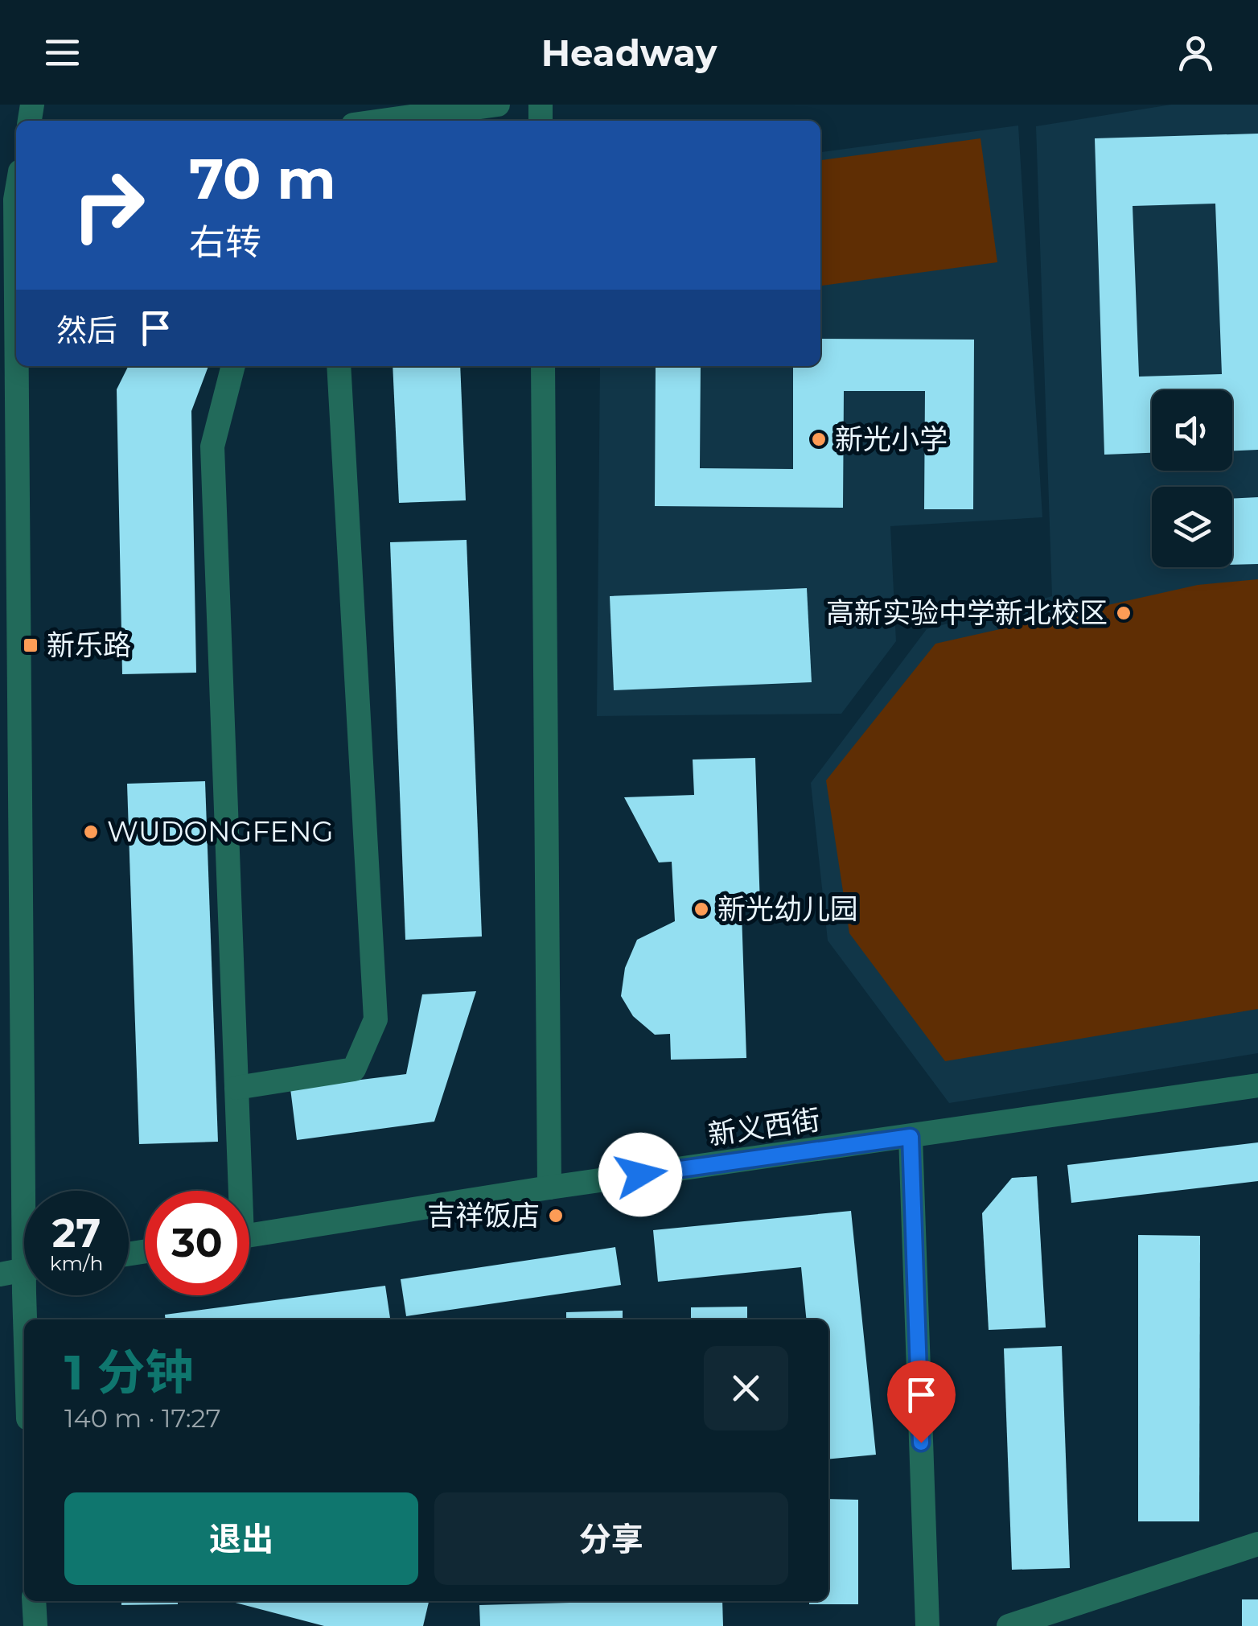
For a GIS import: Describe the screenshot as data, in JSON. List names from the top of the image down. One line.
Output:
{"streets":{"street":["新义西街"]},"places":{"other":["新光小学","高新实验中学新北校区","WUDONGFENG","新光幼儿园","吉祥饭店"],"transit":["新乐路"]},"page":{"header":"Headway","turn":["70 m","右转"],"then":"然后","speed":"27 km/h","limit":"30","heading":["1 分钟","140 m · 17:27"],"buttons":["退出","分享"]}}
